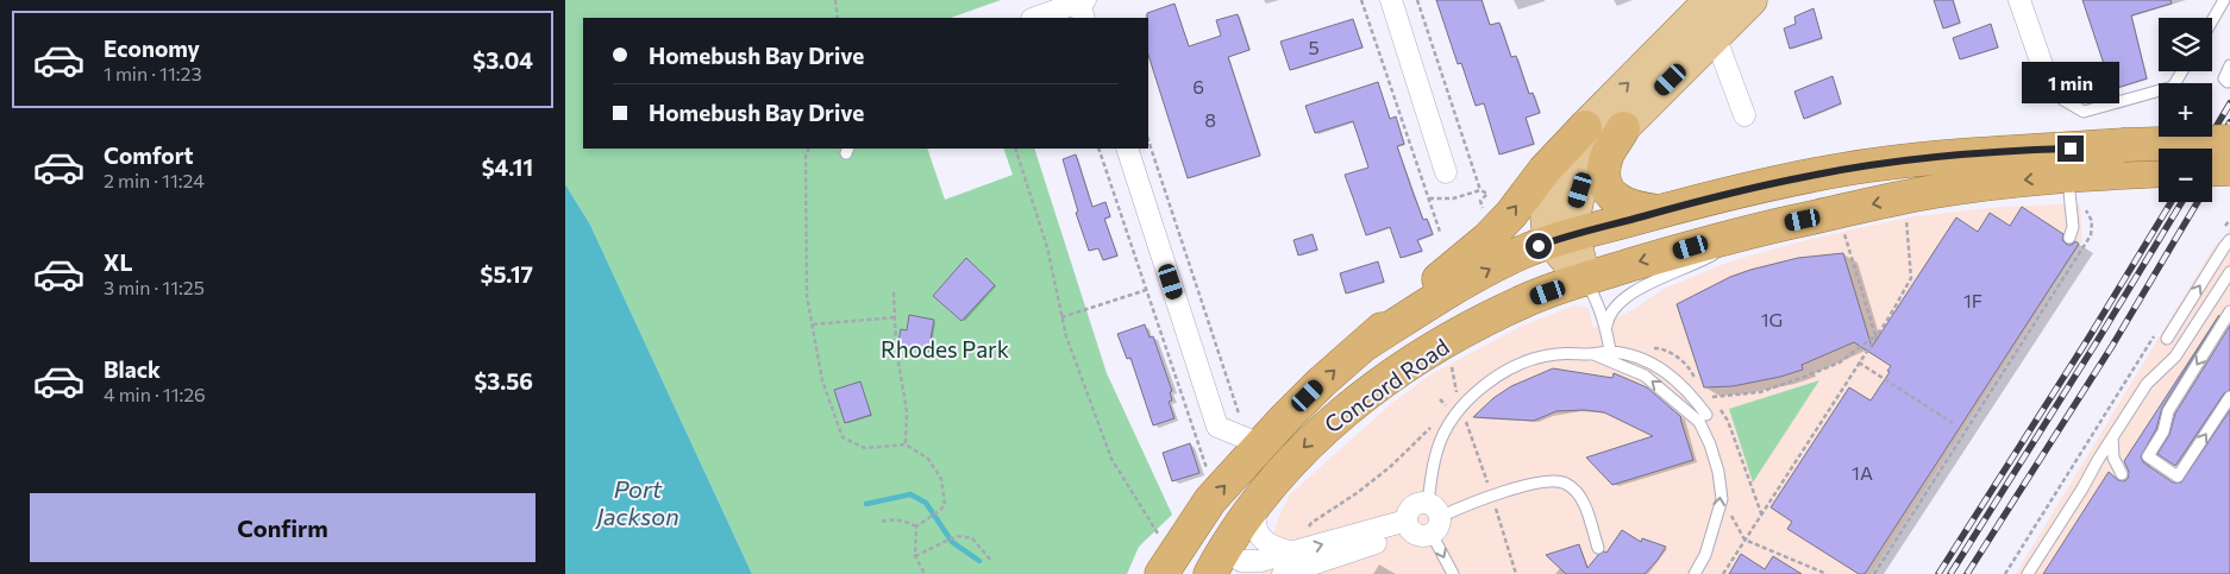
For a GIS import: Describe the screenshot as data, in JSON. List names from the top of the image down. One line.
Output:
{"streets":{"highway":["Concord Road"]},"water":["Port Jackson"],"parks":["Rhodes Park"],"house_numbers":["5","6","8","1F","1G","1A"],"page":{"list":[{"name":"Economy","note":"1 min · 11:23","value":"$3.04"},{"name":"Comfort","note":"2 min · 11:24","value":"$4.11"},{"name":"XL","note":"3 min · 11:25","value":"$5.17"},{"name":"Black","note":"4 min · 11:26","value":"$3.56"}],"map_buttons":["+","−"],"banner":["Homebush Bay Drive","Homebush Bay Drive"],"bubble":"1 min","buttons":"Confirm"}}
